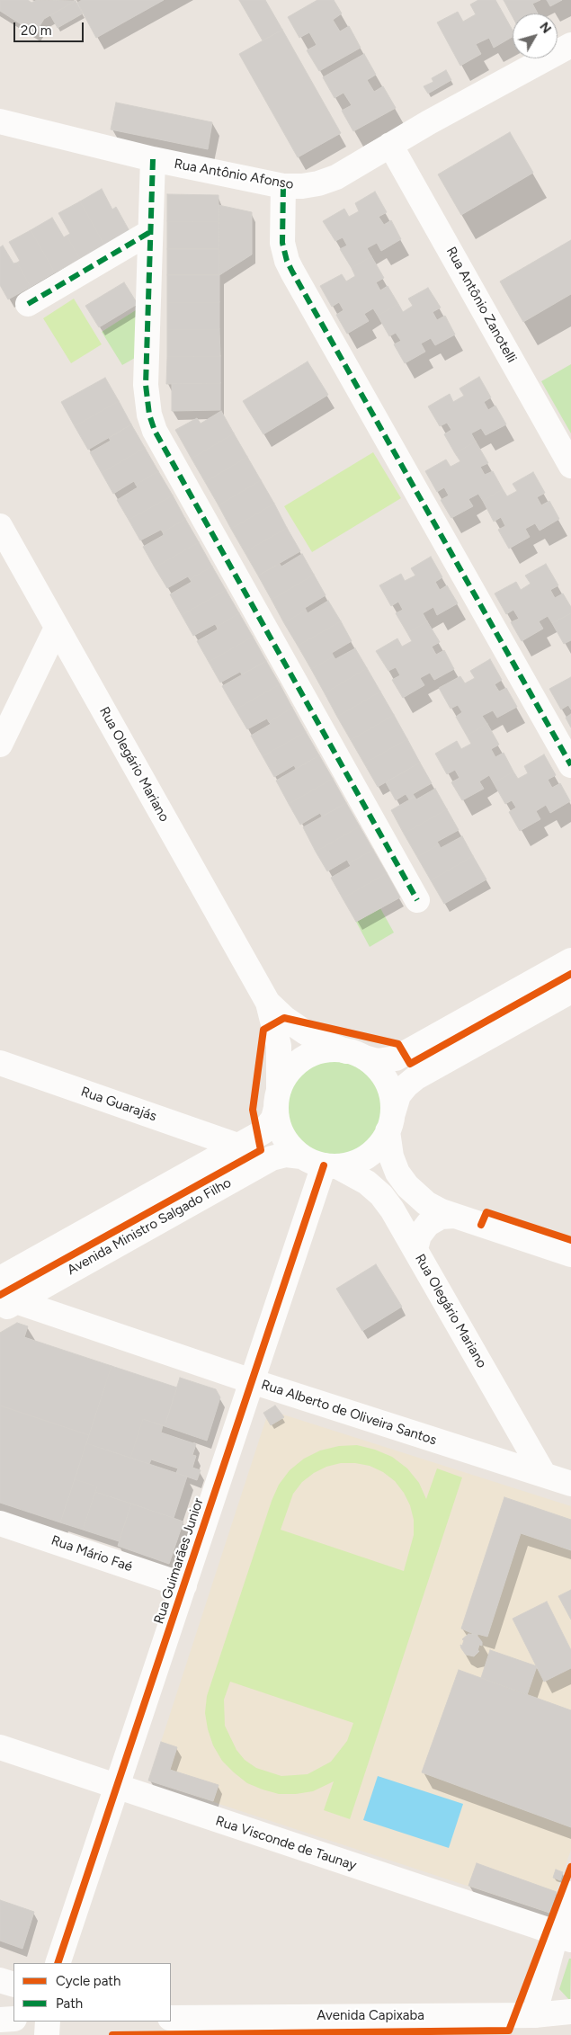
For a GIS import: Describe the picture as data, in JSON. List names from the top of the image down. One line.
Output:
{"streets":{"street":["Rua Antônio Afonso","Rua Antônio Zanotelli","Rua Olegário Mariano","Rua Guarajás","Avenida Ministro Salgado Filho","Rua Alberto de Oliveira Santos","Rua Mário Faé","Rua Guimarães Junior","Rua Visconde de Taunay","Avenida Capixaba"]},"crossings":[["Rua Antônio Afonso","Rua Antônio Zanotelli"],["Rua Olegário Mariano","Avenida Ministro Salgado Filho"],["Rua Olegário Mariano","Rua Alberto de Oliveira Santos"],["Rua Olegário Mariano","Rua Guimarães Junior"],["Rua Guarajás","Avenida Ministro Salgado Filho"],["Avenida Ministro Salgado Filho","Rua Alberto de Oliveira Santos"],["Avenida Ministro Salgado Filho","Rua Guimarães Junior"],["Rua Alberto de Oliveira Santos","Rua Guimarães Junior"],["Rua Mário Faé","Rua Guimarães Junior"],["Rua Guimarães Junior","Rua Visconde de Taunay"]],"legend":["Cycle path","Path"],"scale_bar":"20 m","north":"top right"}
